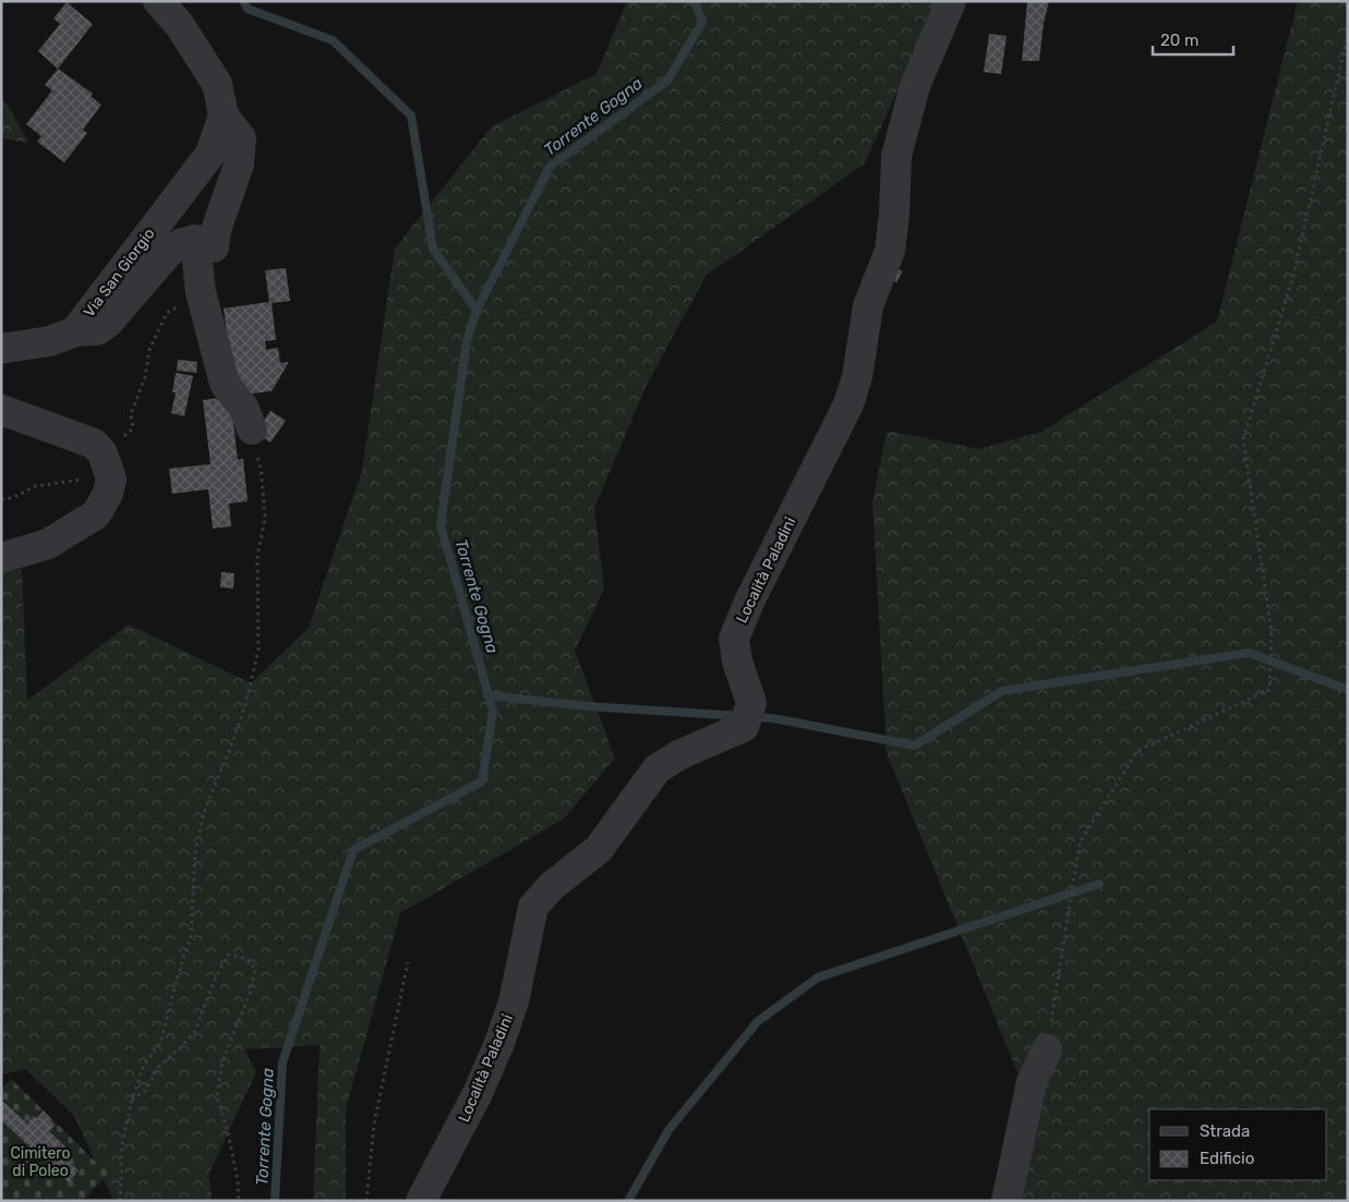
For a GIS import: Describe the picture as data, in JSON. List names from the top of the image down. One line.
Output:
{"streets":{"street":["Via San Giorgio","Località Paladini"]},"water":["Torrente Gogna"],"parks":["Cimitero di Poleo"],"legend":["Strada","Edificio"],"scale_bar":"20 m"}
